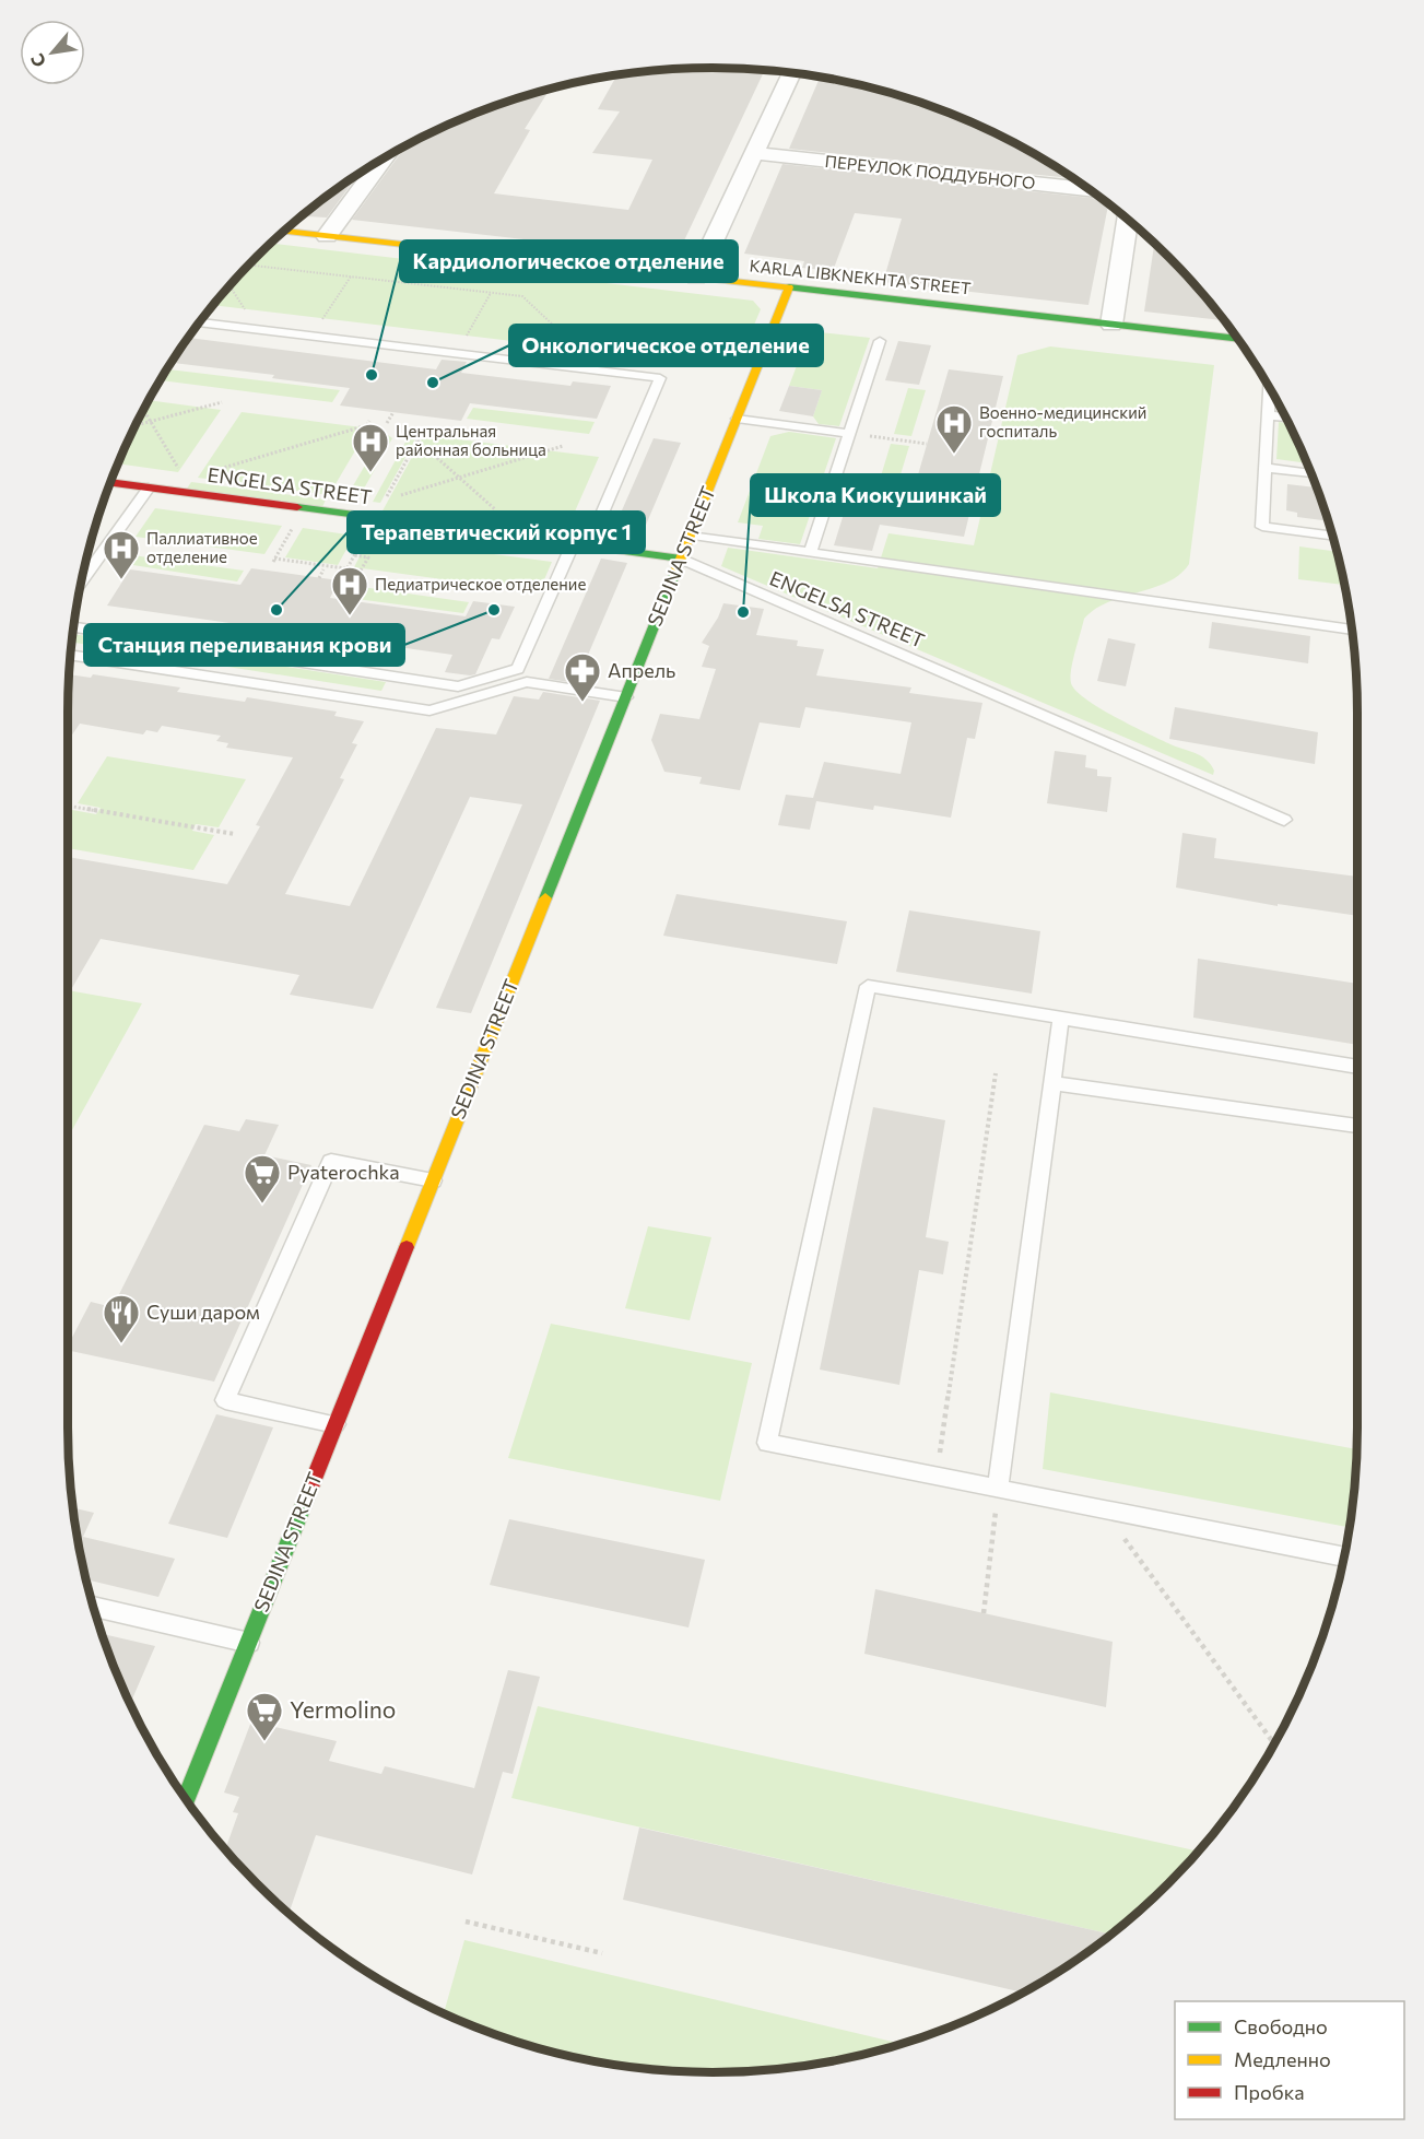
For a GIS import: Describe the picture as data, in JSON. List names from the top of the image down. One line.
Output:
{"streets":{"street":["ПЕРЕУЛОК ПОДДУБНОГО","KARLA LIBKNEKHTA STREET","ENGELSA STREET","SEDINA STREET"]},"crossings":[["KARLA LIBKNEKHTA STREET","SEDINA STREET"],["ENGELSA STREET","SEDINA STREET"]],"places":{"other":["Кардиологическое отделение","Онкологическое отделение","Терапевтический корпус 1","Станция переливания крови","Школа Киокушинкай"],"hospital":["Военно-медицинский госпиталь","Центральная районная больница","Паллиативное отделение","Педиатрическое отделение"],"pharmacy":["Апрель"],"supermarket":["Pyaterochka","Yermolino"],"restaurant":["Суши даром"]},"legend":["Свободно","Медленно","Пробка"],"north":"bottom left"}
